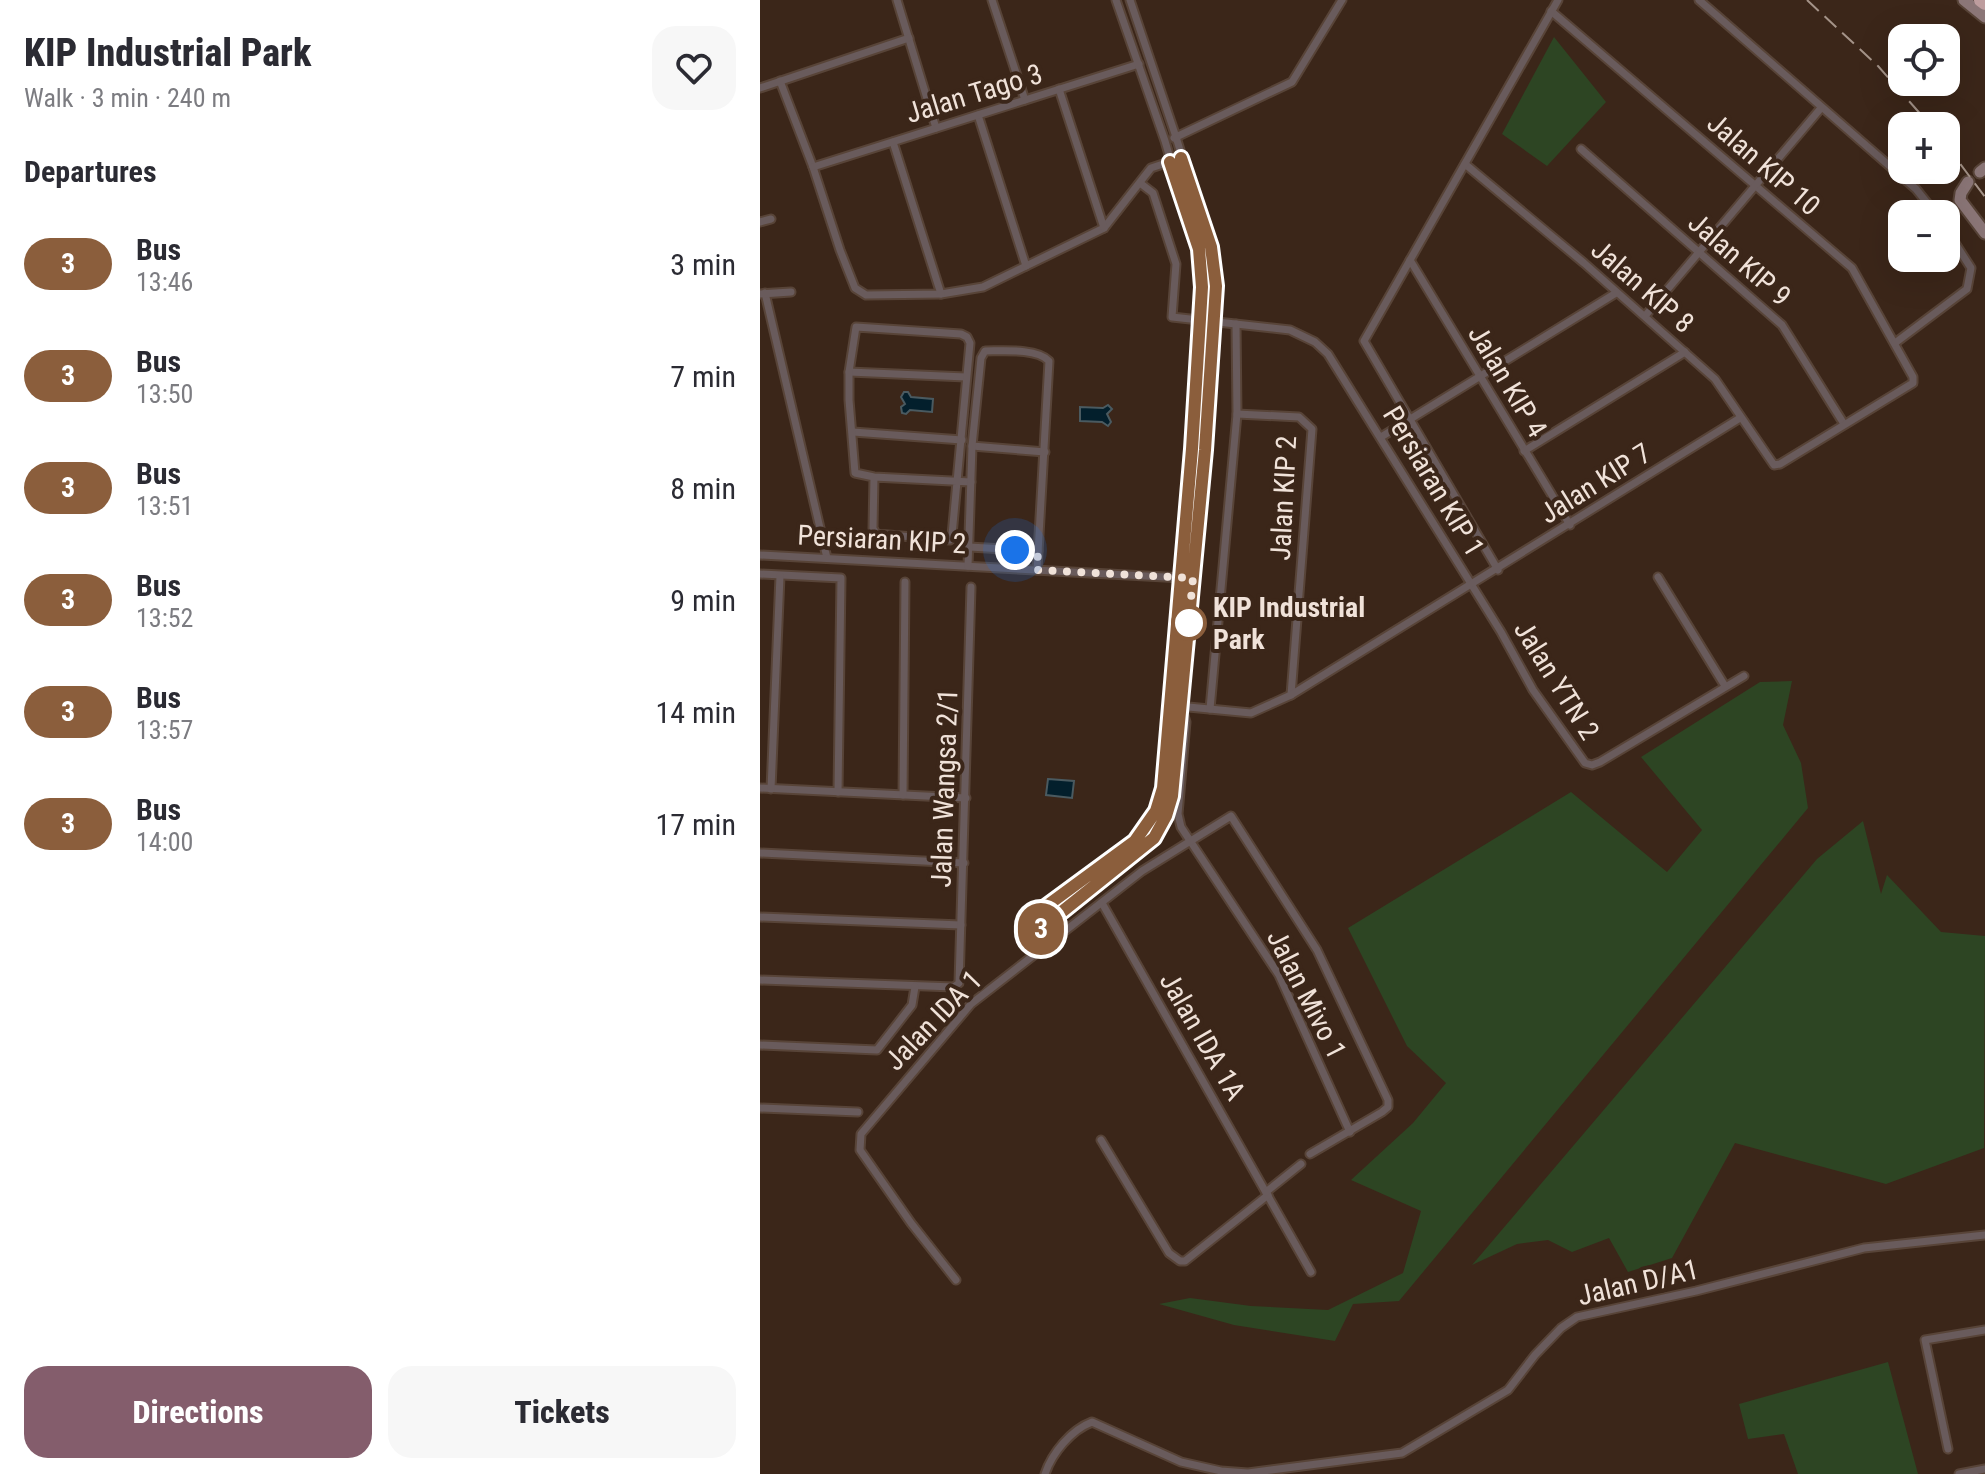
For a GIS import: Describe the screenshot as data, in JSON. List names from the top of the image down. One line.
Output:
{"streets":{"street":["Jalan Tago 3","Jalan KIP 10","Jalan KIP 9","Jalan KIP 8","Jalan KIP 4","Persiaran KIP 1","Jalan KIP 7","Jalan KIP 2","Persiaran KIP 2","Jalan YTN 2","Jalan Wangsa 2/1","Jalan Mivo 1","Jalan IDA 1","Jalan IDA 1A","Jalan D/A1"]},"crossings":[["Jalan KIP 10","Jalan KIP 9"],["Jalan KIP 10","Jalan KIP 8"],["Jalan KIP 9","Jalan KIP 8"],["Jalan KIP 8","Jalan KIP 7"],["Jalan KIP 4","Jalan KIP 7"],["Persiaran KIP 1","Jalan KIP 7"],["Persiaran KIP 1","Jalan KIP 2"],["Persiaran KIP 1","Jalan YTN 2"],["Persiaran KIP 1","Jalan Mivo 1"],["Jalan KIP 7","Jalan YTN 2"],["Jalan Mivo 1","Jalan IDA 1"],["Jalan IDA 1","Jalan IDA 1A"]],"places":["KIP Industrial Park"],"lines":["bus line 3"],"page":{"heading":[["KIP Industrial Park","Walk · 3 min · 240 m"],"Departures"],"on_map":"3","map_buttons":["+","−"],"list":[{"mark":"3","name":"Bus","note":"13:46","value":"3 min"},{"mark":"3","name":"Bus","note":"13:50","value":"7 min"},{"mark":"3","name":"Bus","note":"13:51","value":"8 min"},{"mark":"3","name":"Bus","note":"13:52","value":"9 min"},{"mark":"3","name":"Bus","note":"13:57","value":"14 min"},{"mark":"3","name":"Bus","note":"14:00","value":"17 min"}],"buttons":["Directions","Tickets"]}}
